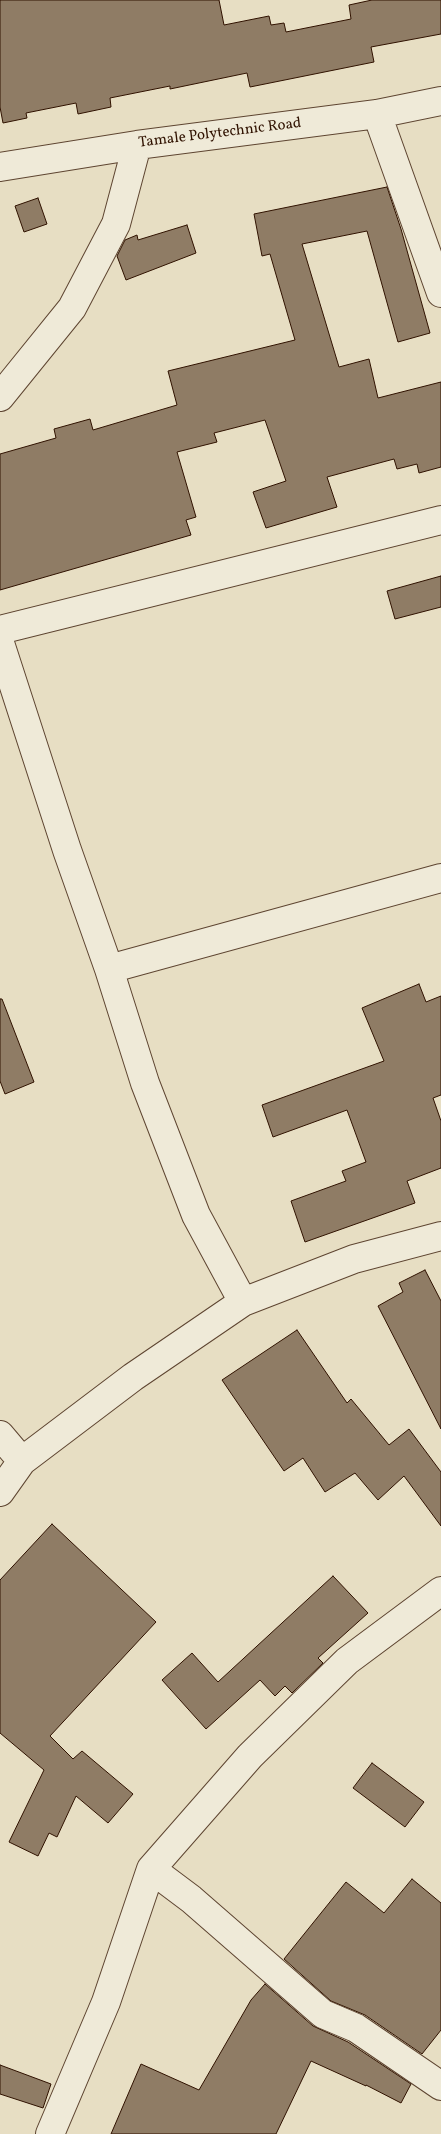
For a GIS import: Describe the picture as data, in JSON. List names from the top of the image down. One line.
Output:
{"streets":{"street":["Tamale Polytechnic Road"]}}
